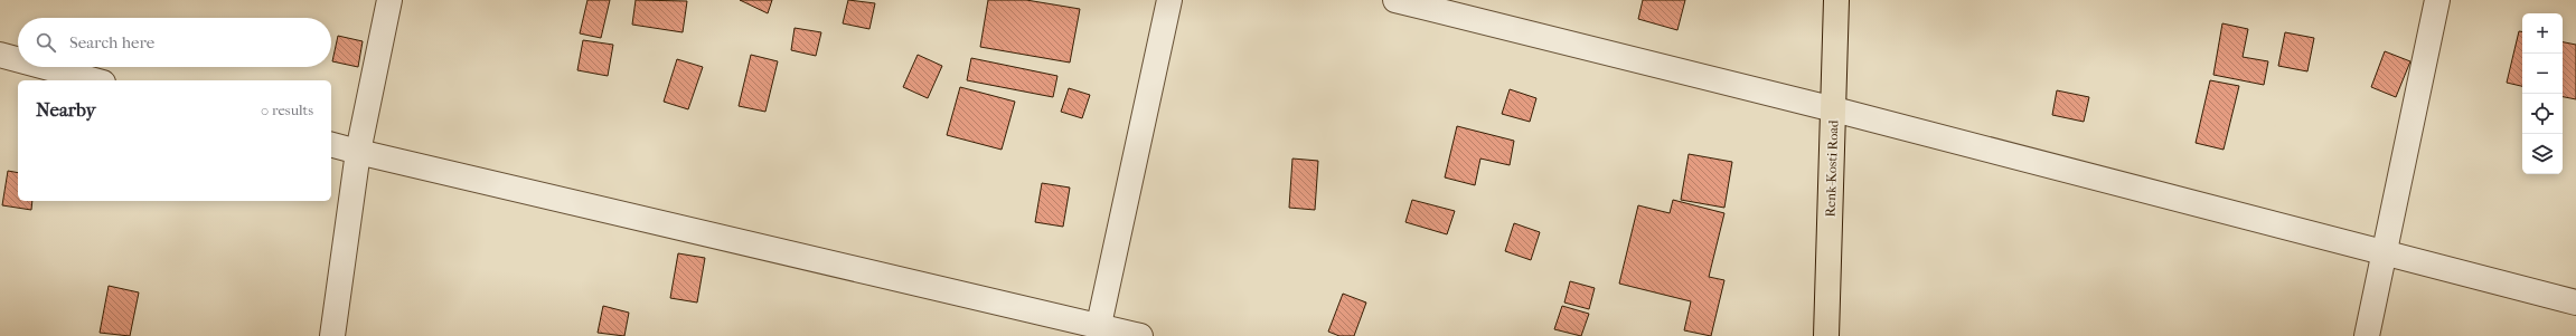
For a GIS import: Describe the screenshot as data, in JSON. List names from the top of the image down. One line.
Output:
{"streets":{"main road":["Renk-Kosti Road"]},"page":{"map_buttons":["+","−"],"search":"Search here","heading":["Nearby","0 results"]}}
